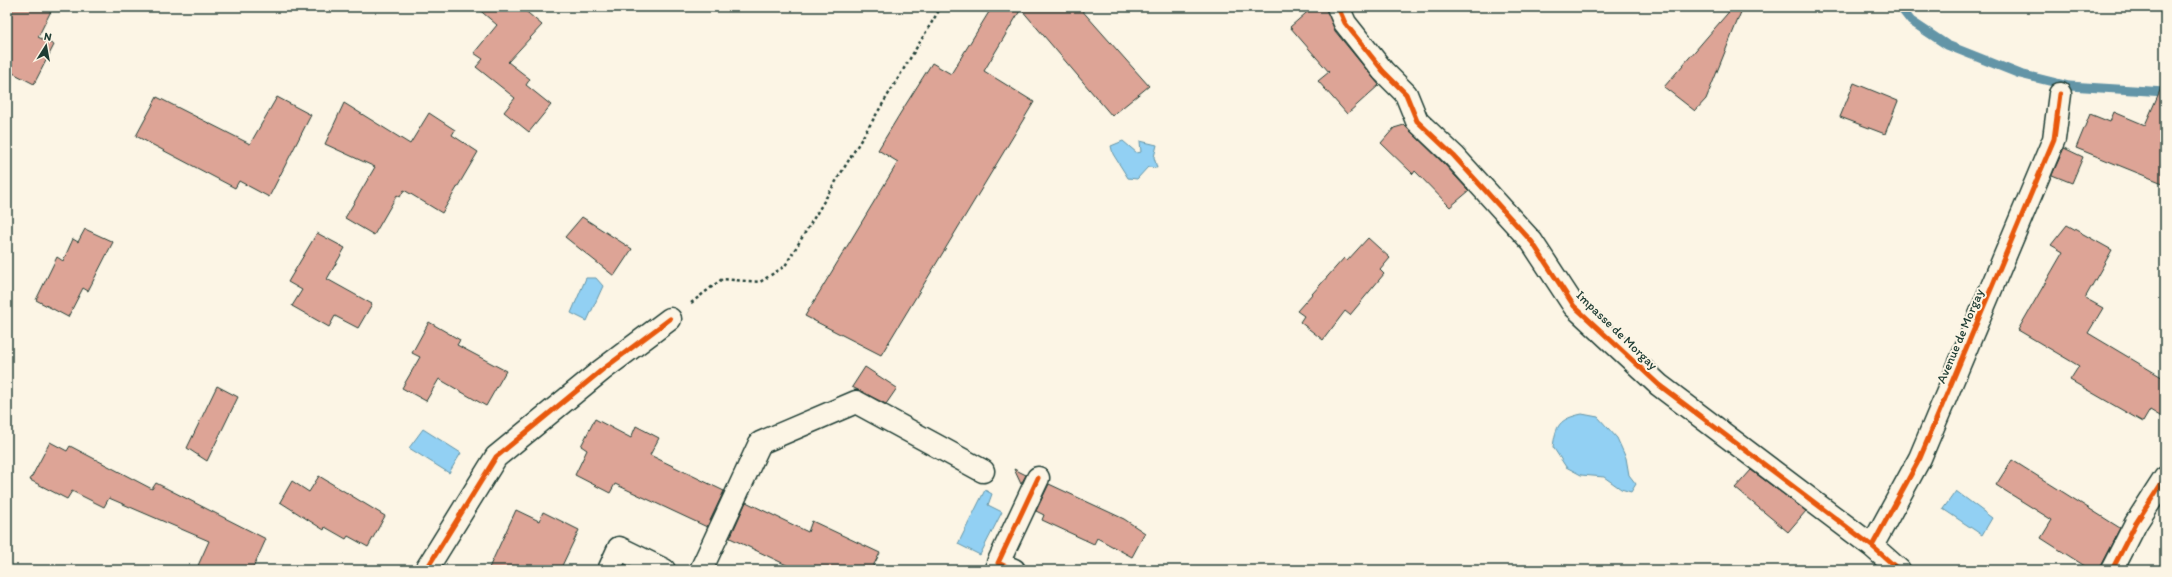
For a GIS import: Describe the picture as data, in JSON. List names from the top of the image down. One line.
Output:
{"streets":{"street":["Impasse de Morgay","Avenue de Morgay"]},"crossings":[["Impasse de Morgay","Avenue de Morgay"]],"north":"top"}
